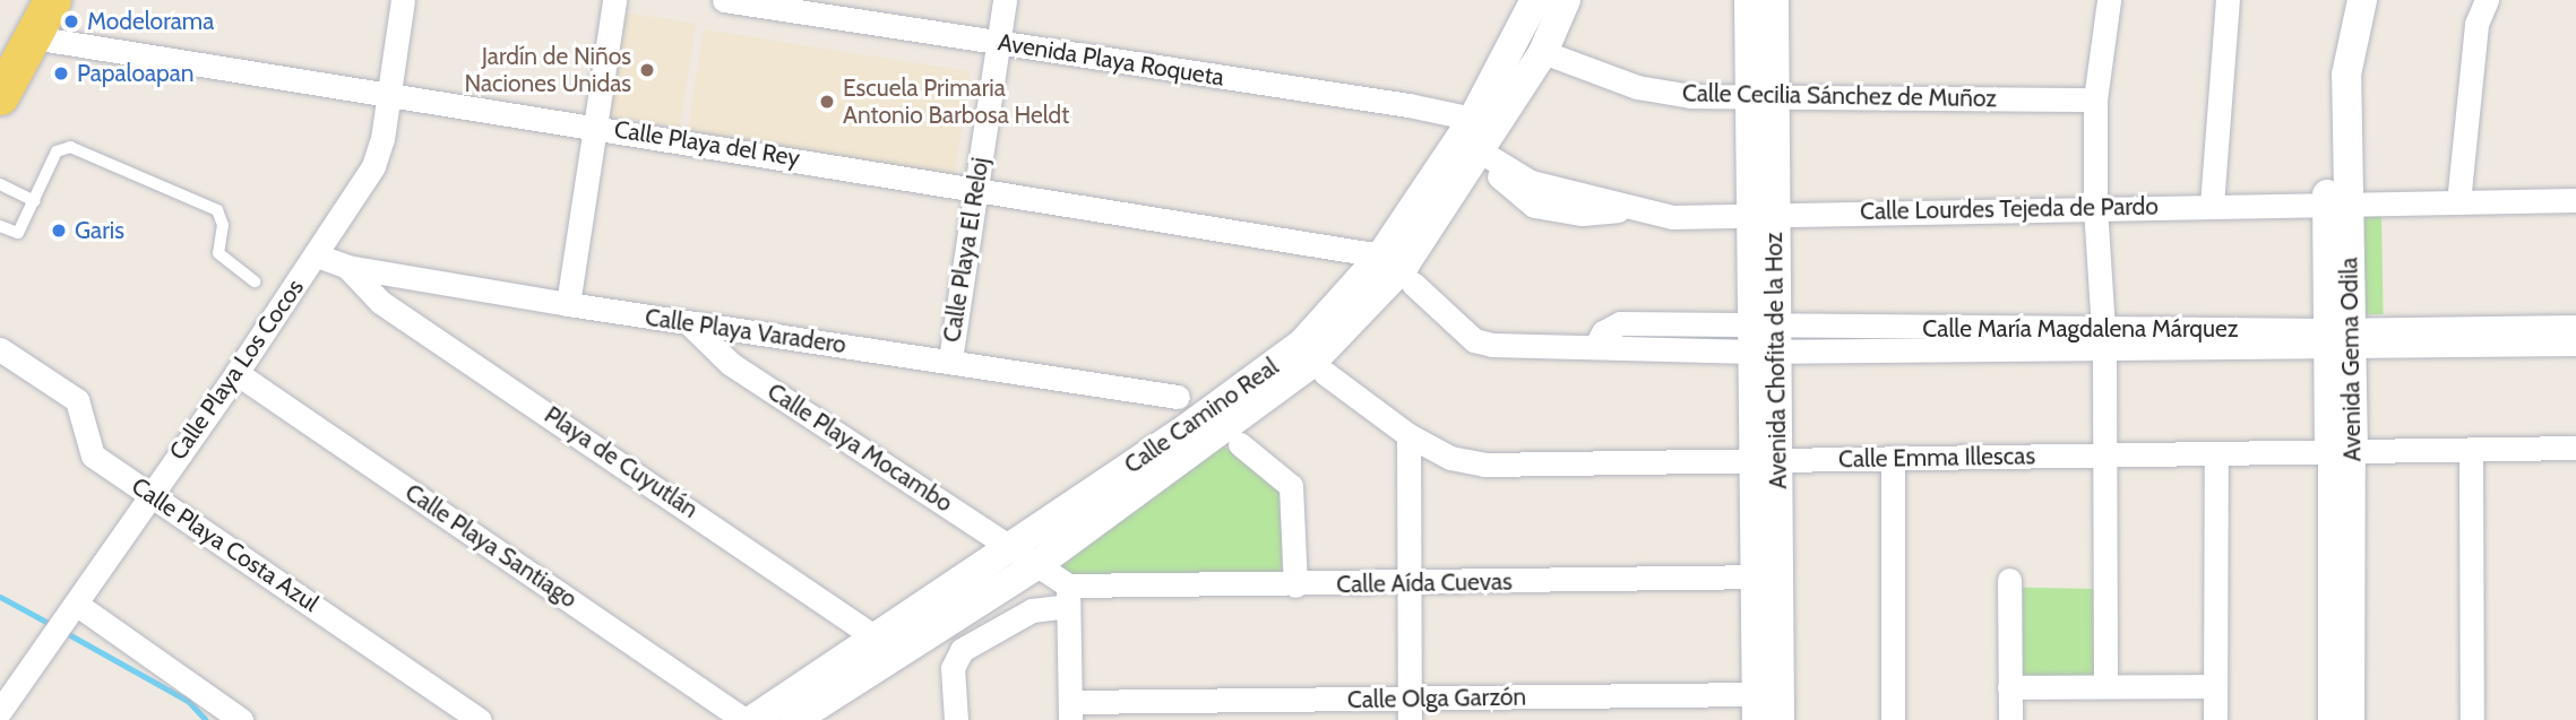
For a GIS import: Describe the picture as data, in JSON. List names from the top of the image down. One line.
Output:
{"streets":{"street":["Avenida Playa Roqueta","Calle Cecilia Sánchez de Muñoz","Calle Playa del Rey","Calle Lourdes Tejeda de Pardo","Calle Playa El Reloj","Calle María Magdalena Márquez","Calle Playa Varadero","Avenida Gema Odila","Avenida Chofita de la Hoz","Calle Playa Los Cocos","Calle Camino Real","Calle Playa Mocambo","Calle Emma Illescas","Playa de Cuyutlán","Calle Playa Costa Azul","Calle Playa Santiago","Calle Aída Cuevas","Calle Olga Garzón"]},"crossings":[["Avenida Playa Roqueta","Calle Lourdes Tejeda de Pardo"],["Avenida Playa Roqueta","Calle Playa El Reloj"],["Avenida Playa Roqueta","Calle Camino Real"],["Calle Cecilia Sánchez de Muñoz","Avenida Chofita de la Hoz"],["Calle Cecilia Sánchez de Muñoz","Calle Camino Real"],["Calle Playa del Rey","Calle Playa El Reloj"],["Calle Playa del Rey","Calle Playa Los Cocos"],["Calle Playa del Rey","Calle Camino Real"],["Calle Lourdes Tejeda de Pardo","Avenida Gema Odila"],["Calle Lourdes Tejeda de Pardo","Avenida Chofita de la Hoz"],["Calle Lourdes Tejeda de Pardo","Calle Camino Real"],["Calle Playa El Reloj","Calle Playa Varadero"],["Calle María Magdalena Márquez","Avenida Gema Odila"],["Calle María Magdalena Márquez","Avenida Chofita de la Hoz"],["Calle Playa Varadero","Calle Playa Los Cocos"],["Calle Playa Varadero","Calle Playa Mocambo"],["Calle Playa Varadero","Playa de Cuyutlán"],["Avenida Gema Odila","Calle Emma Illescas"],["Avenida Chofita de la Hoz","Calle Emma Illescas"],["Avenida Chofita de la Hoz","Calle Aída Cuevas"],["Avenida Chofita de la Hoz","Calle Olga Garzón"],["Calle Playa Los Cocos","Calle Playa Costa Azul"],["Calle Playa Los Cocos","Calle Playa Santiago"],["Calle Camino Real","Calle Playa Mocambo"],["Calle Camino Real","Playa de Cuyutlán"],["Calle Playa Mocambo","Calle Aída Cuevas"]],"places":["Modelorama","Jardín de Niños Naciones Unidas","Papaloapan","Escuela Primaria Antonio Barbosa Heldt","Garis"]}
